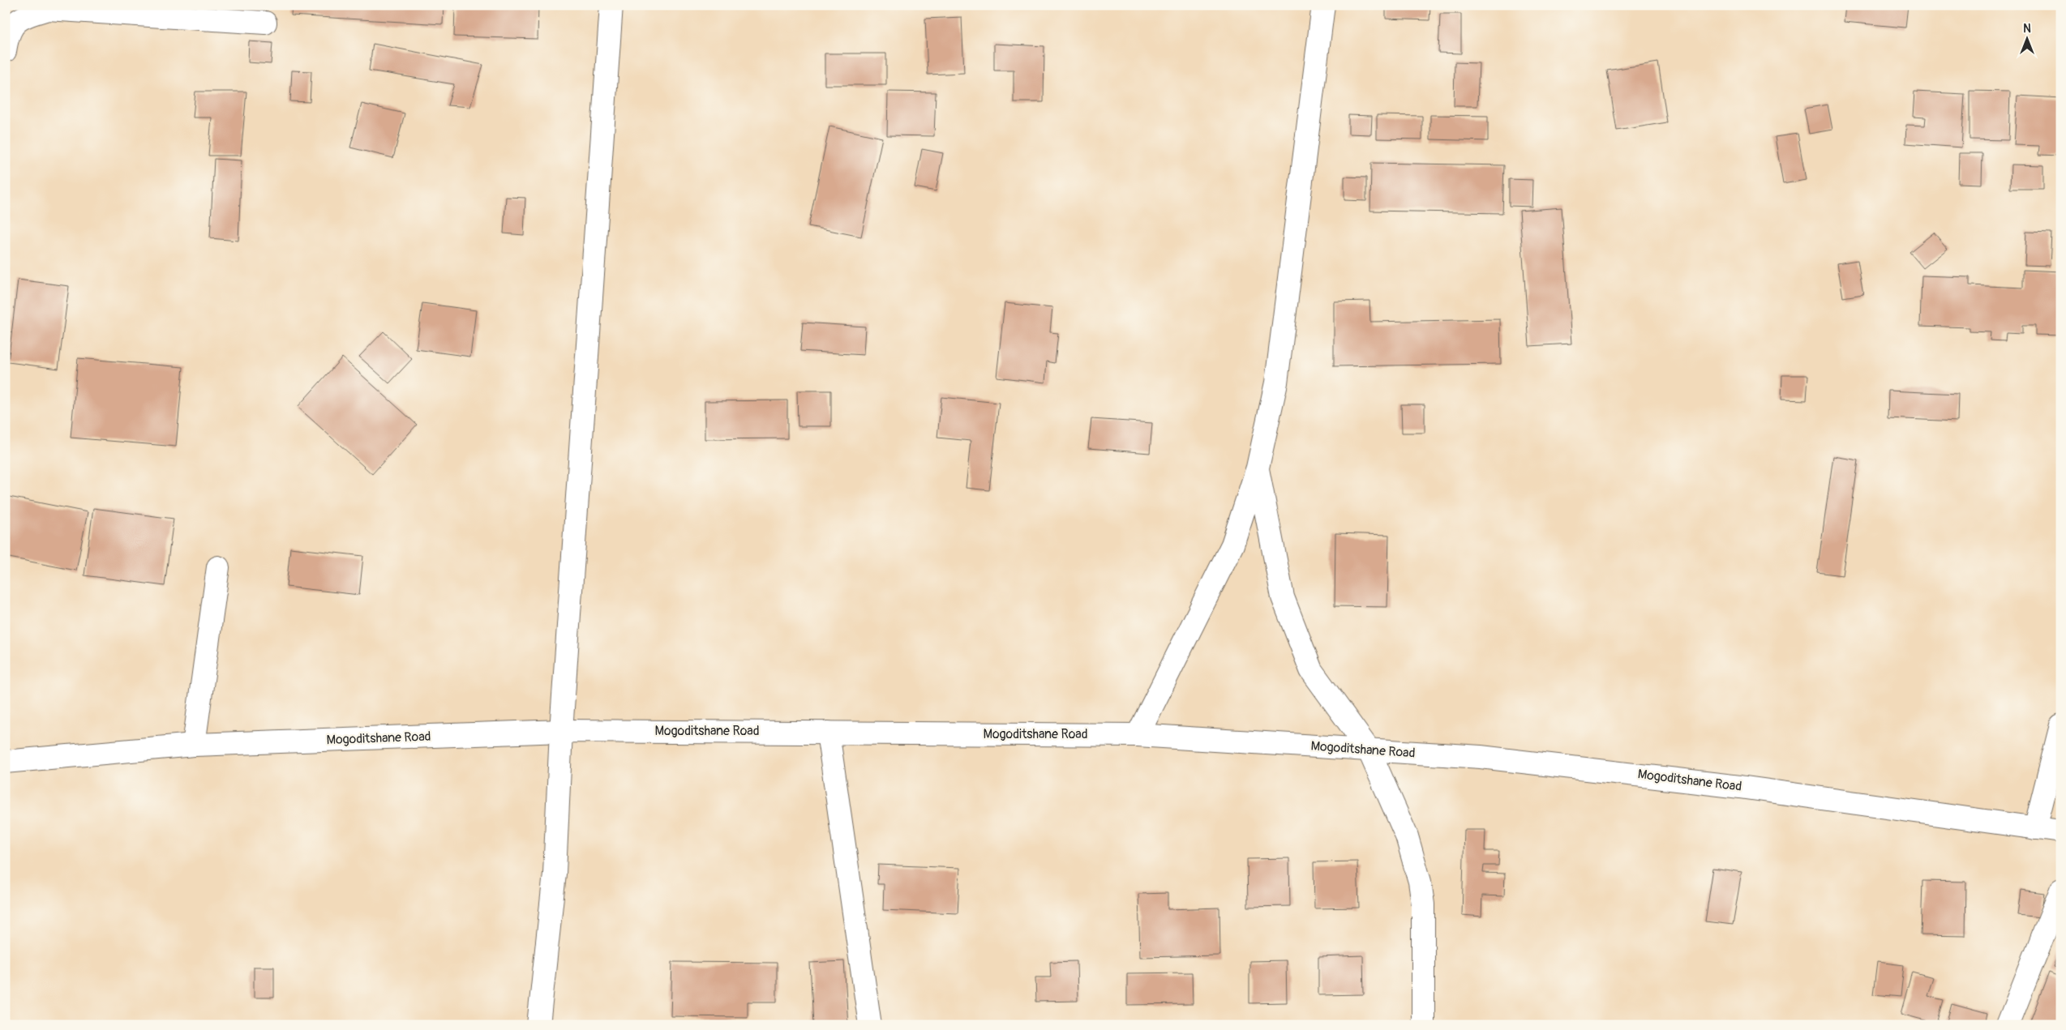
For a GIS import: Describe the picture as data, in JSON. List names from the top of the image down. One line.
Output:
{"streets":{"street":["Mogoditshane Road"]},"north":"top"}
